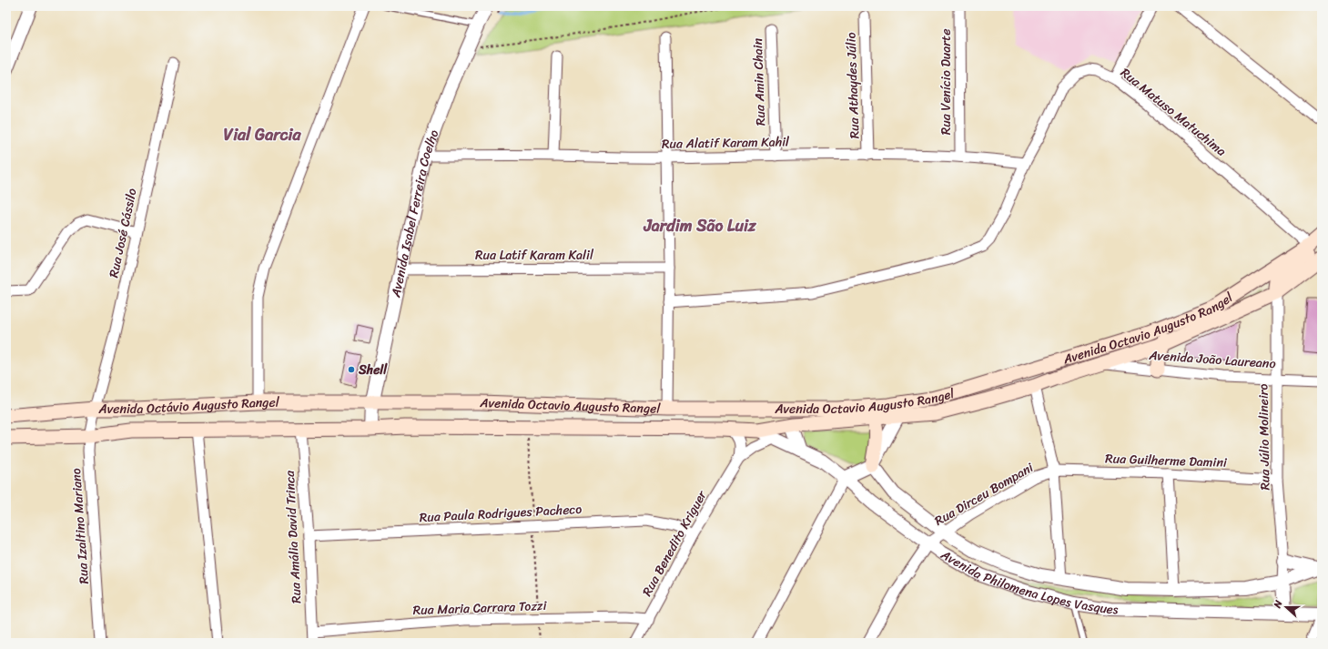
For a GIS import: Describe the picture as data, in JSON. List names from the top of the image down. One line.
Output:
{"streets":{"main road":["Avenida Octavio Augusto Rangel","Avenida Octávio Augusto Rangel"],"street":["Rua Amin Chain","Rua Venício Duarte","Rua Athaydes Júlio","Rua Matuso Matuchima","Rua Alatif Karam Kahil","Avenida Isabel Ferreira Coelho","Rua José Cássilo","Rua Latif Karam Kalil","Avenida João Laureano","Rua Júlio Molineiro","Rua Guilherme Damini","Rua Dirceu Bompani","Rua Paula Rodrigues Pacheco","Rua Izaltino Mariano","Rua Amália David Trinca","Rua Benedito Kriguer","Avenida Philomena Lopes Vasques","Rua Maria Carrara Tozzi"]},"crossings":[["Rua Amin Chain","Rua Alatif Karam Kahil"],["Rua Venício Duarte","Rua Alatif Karam Kahil"],["Rua Athaydes Júlio","Rua Alatif Karam Kahil"],["Rua Matuso Matuchima","Rua Alatif Karam Kahil"],["Rua Matuso Matuchima","Avenida Octavio Augusto Rangel"],["Rua Alatif Karam Kahil","Avenida Isabel Ferreira Coelho"],["Avenida Isabel Ferreira Coelho","Rua Latif Karam Kalil"],["Avenida Isabel Ferreira Coelho","Avenida Octavio Augusto Rangel"],["Avenida Isabel Ferreira Coelho","Avenida Octávio Augusto Rangel"],["Rua José Cássilo","Avenida Octávio Augusto Rangel"],["Rua José Cássilo","Rua Izaltino Mariano"],["Avenida Octavio Augusto Rangel","Avenida João Laureano"],["Avenida Octavio Augusto Rangel","Avenida Octávio Augusto Rangel"],["Avenida Octavio Augusto Rangel","Rua Júlio Molineiro"],["Avenida Octavio Augusto Rangel","Avenida Philomena Lopes Vasques"],["Avenida João Laureano","Rua Júlio Molineiro"],["Avenida Octávio Augusto Rangel","Rua Izaltino Mariano"],["Avenida Octávio Augusto Rangel","Rua Amália David Trinca"],["Rua Júlio Molineiro","Rua Guilherme Damini"],["Rua Júlio Molineiro","Avenida Philomena Lopes Vasques"],["Rua Guilherme Damini","Rua Dirceu Bompani"],["Rua Dirceu Bompani","Avenida Philomena Lopes Vasques"],["Rua Paula Rodrigues Pacheco","Rua Amália David Trinca"],["Rua Paula Rodrigues Pacheco","Rua Benedito Kriguer"],["Rua Amália David Trinca","Rua Maria Carrara Tozzi"],["Rua Benedito Kriguer","Avenida Philomena Lopes Vasques"],["Rua Benedito Kriguer","Rua Maria Carrara Tozzi"]],"districts":["Vial Garcia","Jardim São Luiz"],"places":["Shell"],"north":"left"}
